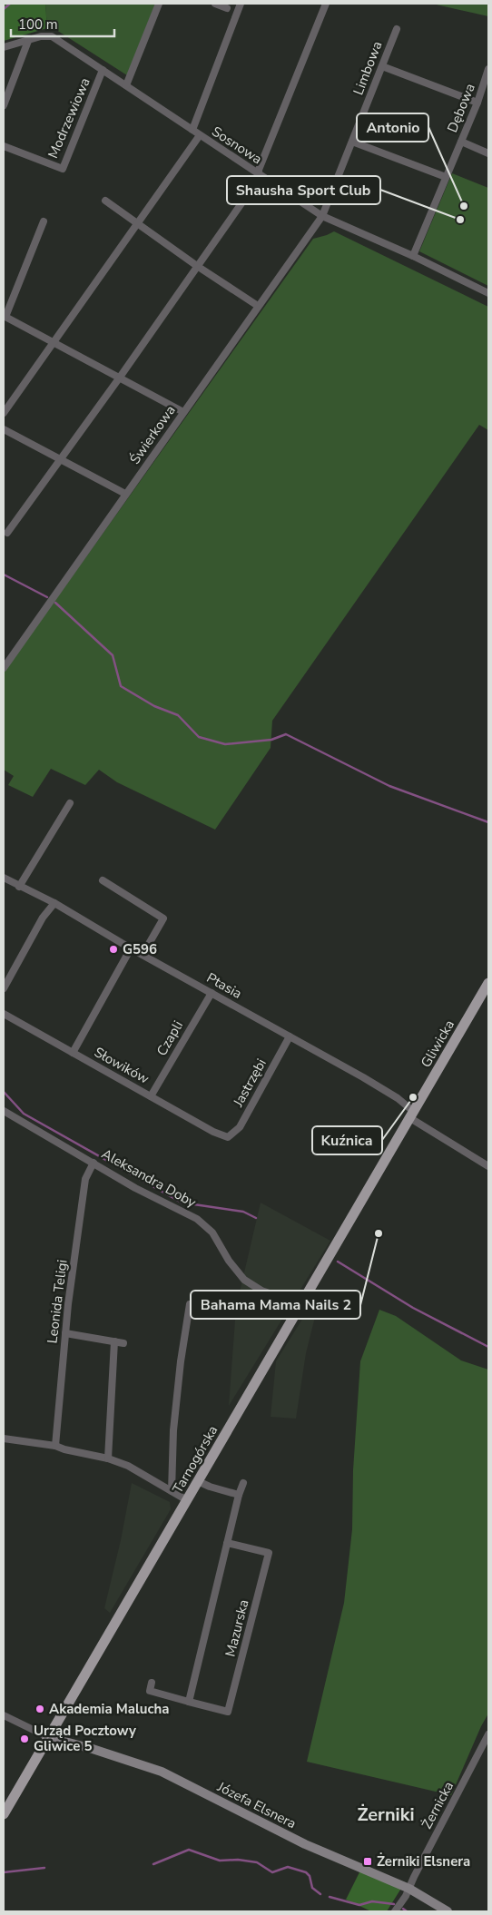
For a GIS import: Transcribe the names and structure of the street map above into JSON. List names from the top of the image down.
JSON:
{
  "streets": {
    "main road": ["Gliwicka", "Tarnogórska"],
    "street": [
      "Limbowa",
      "Dębowa",
      "Modrzewiowa",
      "Sosnowa",
      "Świerkowa",
      "Ptasia",
      "Czapli",
      "Słowików",
      "Jastrzębi",
      "Aleksandra Doby",
      "Leonida Teligi",
      "Mazurska",
      "Józefa Elsnera",
      "Żernicka"
    ]
  },
  "crossings": [
    ["Limbowa", "Sosnowa"],
    ["Limbowa", "Świerkowa"],
    ["Dębowa", "Sosnowa"],
    ["Modrzewiowa", "Sosnowa"],
    ["Sosnowa", "Świerkowa"],
    ["Ptasia", "Czapli"],
    ["Ptasia", "Gliwicka"],
    ["Ptasia", "Jastrzębi"],
    ["Ptasia", "Tarnogórska"],
    ["Czapli", "Słowików"],
    ["Gliwicka", "Tarnogórska"],
    ["Słowików", "Jastrzębi"],
    ["Aleksandra Doby", "Leonida Teligi"],
    ["Aleksandra Doby", "Tarnogórska"],
    ["Tarnogórska", "Józefa Elsnera"],
    ["Józefa Elsnera", "Żernicka"]
  ],
  "districts": ["Żerniki"],
  "places": {
    "other": [
      "Antonio",
      "Shausha Sport Club",
      "G596",
      "Kuźnica",
      "Bahama Mama Nails 2",
      "Akademia Malucha",
      "Urząd Pocztowy Gliwice 5"
    ],
    "transit": ["Żerniki Elsnera"]
  },
  "scale_bar": "100 m"
}
